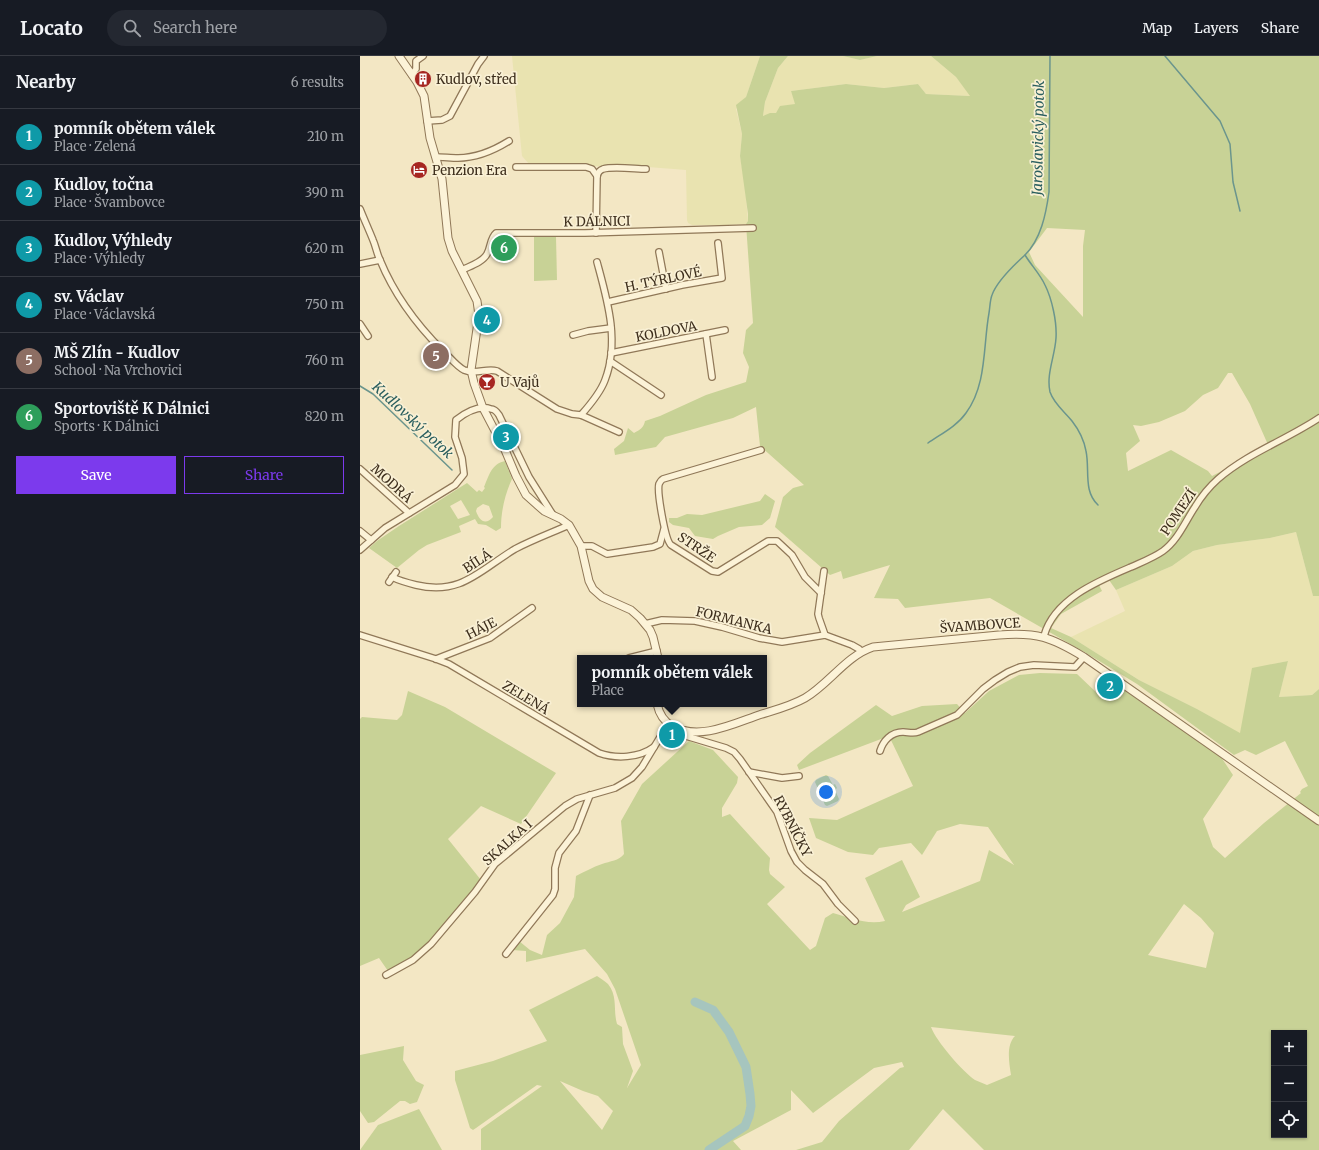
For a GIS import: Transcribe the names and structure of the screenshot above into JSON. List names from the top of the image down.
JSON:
{
  "streets": {
    "street": [
      "K DÁLNICI",
      "H. TÝRLOVÉ",
      "KOLDOVA",
      "MODRÁ",
      "POMEZÍ",
      "STRŽE",
      "BÍLÁ",
      "FORMANKA",
      "ŠVAMBOVCE",
      "HÁJE",
      "ZELENÁ",
      "RYBNÍČKY",
      "SKALKA I"
    ]
  },
  "crossings": [
    ["POMEZÍ", "ŠVAMBOVCE"],
    ["ŠVAMBOVCE", "RYBNÍČKY"],
    ["HÁJE", "ZELENÁ"],
    ["ZELENÁ", "SKALKA I"]
  ],
  "water": ["Jaroslavický potok", "Kudlovský potok"],
  "places": {
    "building": ["Kudlov, střed"],
    "hotel": ["Penzion Era"],
    "bar": ["U Vajů"]
  },
  "page": {
    "header": "Locato",
    "search": "Search here",
    "nav": ["Map", "Layers", "Share"],
    "heading": ["Nearby", "6 results"],
    "list": [
      {
        "mark": "1",
        "name": "pomník obětem válek",
        "note": "Place · Zelená",
        "value": "210 m"
      },
      {
        "mark": "2",
        "name": "Kudlov, točna",
        "note": "Place · Švambovce",
        "value": "390 m"
      },
      {
        "mark": "3",
        "name": "Kudlov, Výhledy",
        "note": "Place · Výhledy",
        "value": "620 m"
      },
      {
        "mark": "4",
        "name": "sv. Václav",
        "note": "Place · Václavská",
        "value": "750 m"
      },
      {
        "mark": "5",
        "name": "MŠ Zlín - Kudlov",
        "note": "School · Na Vrchovici",
        "value": "760 m"
      },
      {
        "mark": "6",
        "name": "Sportoviště K Dálnici",
        "note": "Sports · K Dálnici",
        "value": "820 m"
      }
    ],
    "pins": [
      "6",
      "4",
      "5",
      "3",
      "2",
      "1"
    ],
    "buttons": ["Save", "Share"],
    "popup": ["pomník obětem válek", "Place"],
    "map_buttons": ["+", "−"]
  }
}
